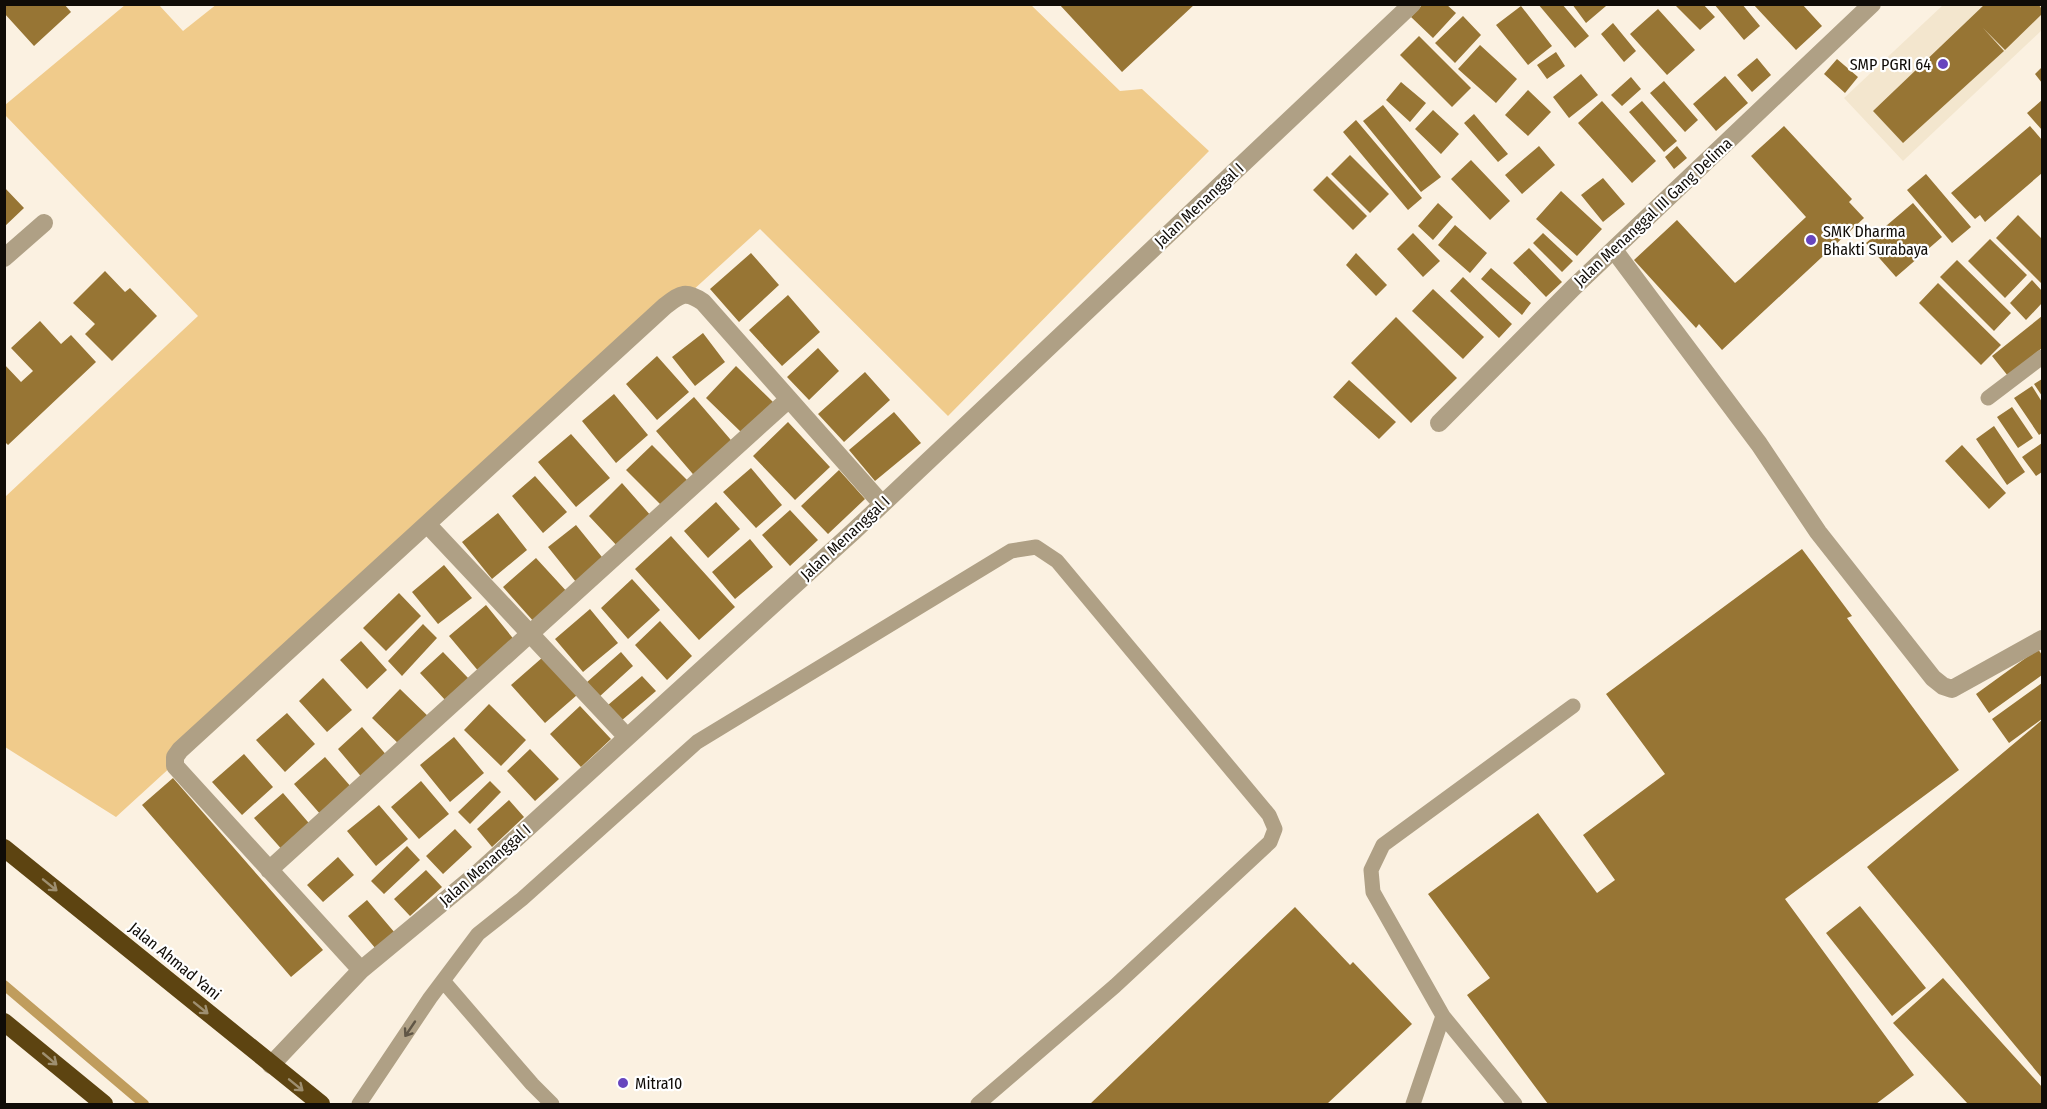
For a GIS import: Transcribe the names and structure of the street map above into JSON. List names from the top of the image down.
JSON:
{
  "streets": {
    "highway": ["Jalan Ahmad Yani"],
    "street": ["Jalan Menanggal I", "Jalan Menanggal III Gang Delima"]
  },
  "crossings": [
    ["Jalan Menanggal I", "Jalan Ahmad Yani"]
  ],
  "places": ["SMP PGRI 64", "SMK Dharma Bhakti Surabaya", "Mitra10"]
}
